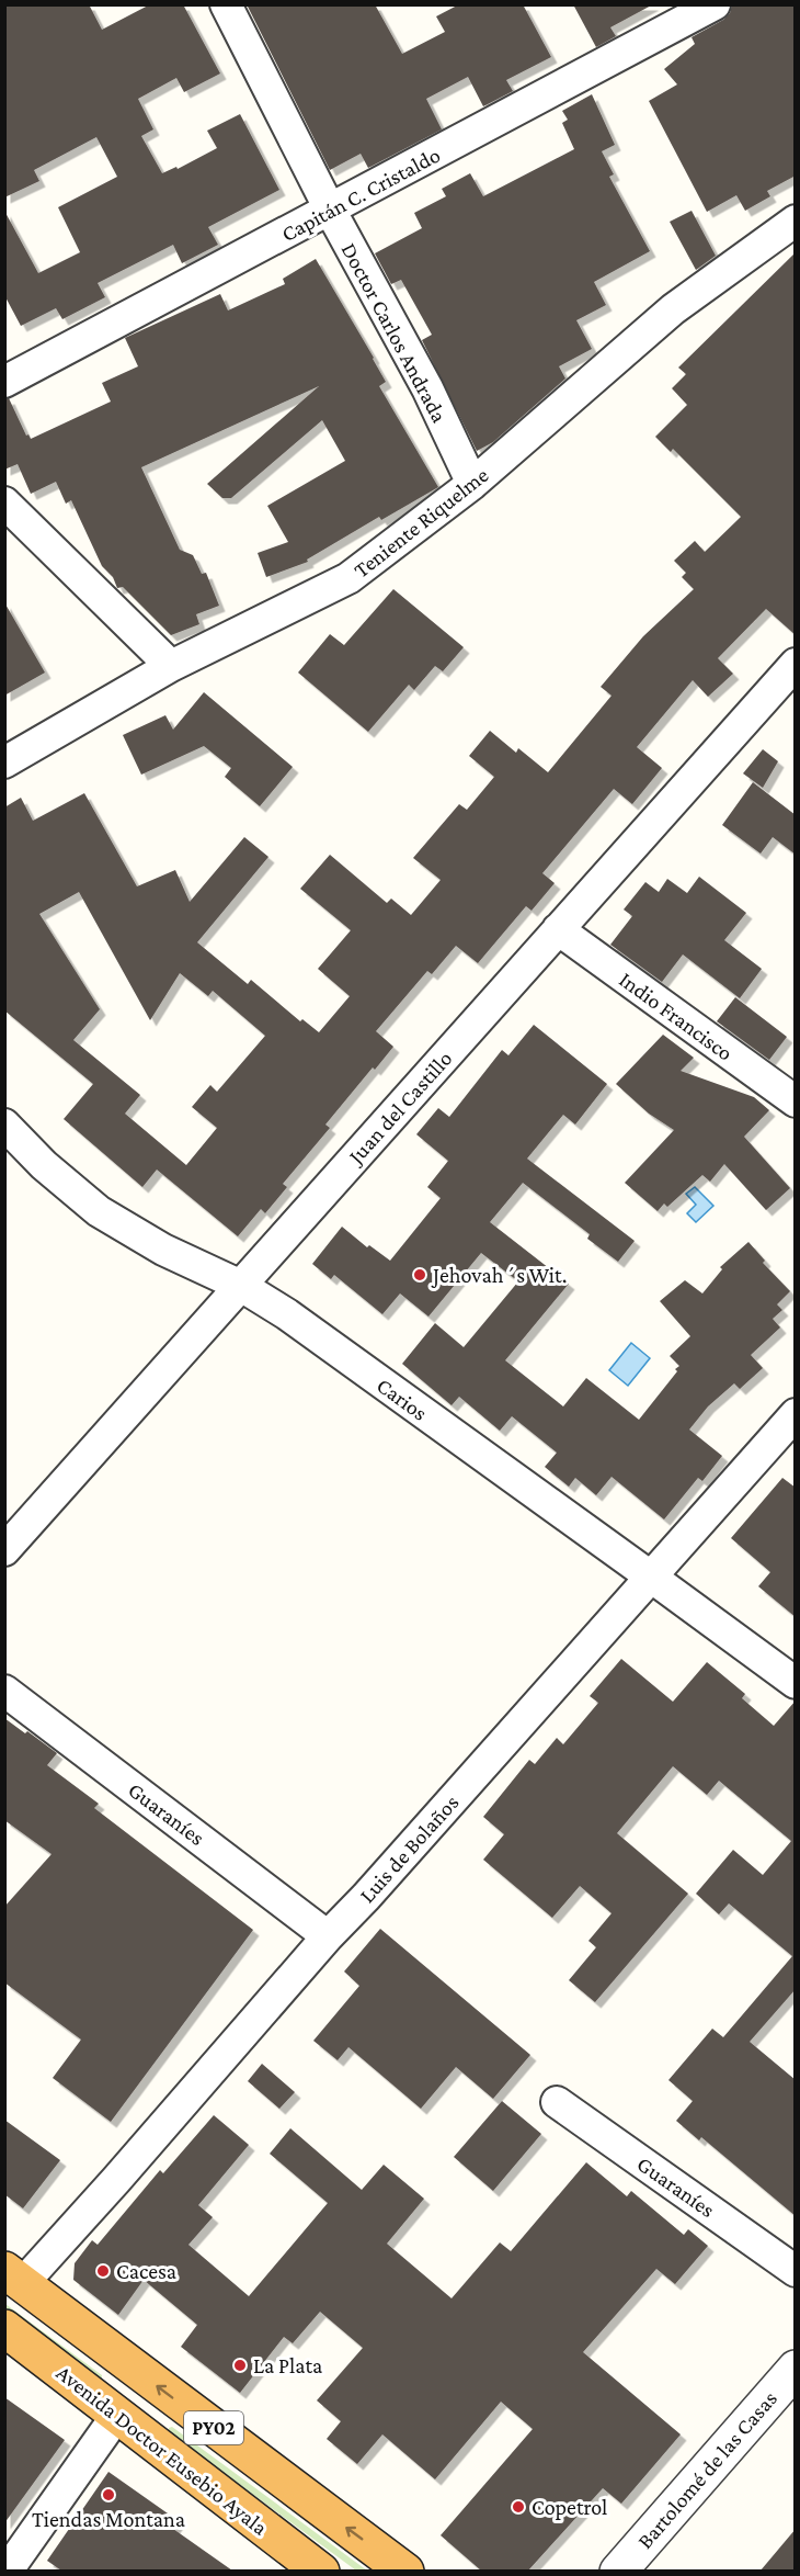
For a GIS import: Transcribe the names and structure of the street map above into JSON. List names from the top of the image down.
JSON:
{
  "streets": {
    "highway": ["PY02", "Avenida Doctor Eusebio Ayala"],
    "street": [
      "Capitán C. Cristaldo",
      "Doctor Carlos Andrada",
      "Teniente Riquelme",
      "Indio Francisco",
      "Juan del Castillo",
      "Carios",
      "Guaraníes",
      "Luis de Bolaños",
      "Bartolomé de las Casas"
    ]
  },
  "crossings": [
    ["Capitán C. Cristaldo", "Doctor Carlos Andrada"],
    ["Doctor Carlos Andrada", "Teniente Riquelme"],
    ["Indio Francisco", "Juan del Castillo"],
    ["Juan del Castillo", "Carios"],
    ["Carios", "Luis de Bolaños"],
    ["Guaraníes", "Luis de Bolaños"],
    ["Luis de Bolaños", "PY02"]
  ],
  "places": [
    "Jehovah´s Wit.",
    "Cacesa",
    "La Plata",
    "Tiendas Montana",
    "Copetrol"
  ]
}
